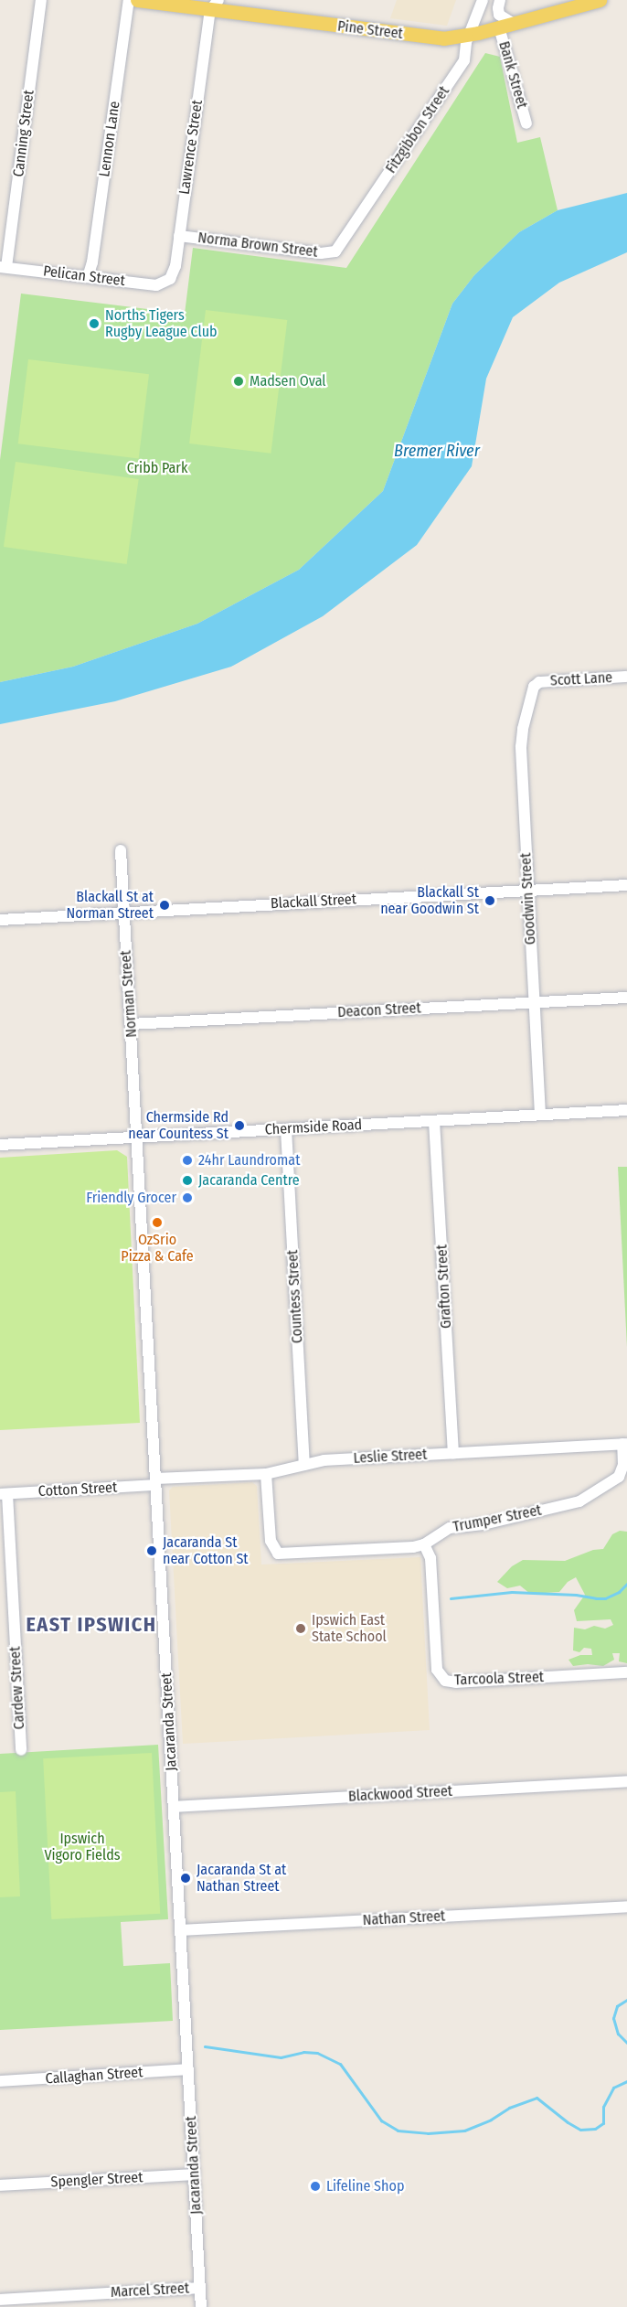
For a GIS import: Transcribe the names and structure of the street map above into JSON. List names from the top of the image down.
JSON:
{
  "streets": {
    "main road": ["Pine Street"],
    "street": [
      "Bank Street",
      "Fitzgibbon Street",
      "Canning Street",
      "Lennon Lane",
      "Lawrence Street",
      "Norma Brown Street",
      "Pelican Street",
      "Scott Lane",
      "Goodwin Street",
      "Blackall Street",
      "Norman Street",
      "Deacon Street",
      "Chermside Road",
      "Grafton Street",
      "Countess Street",
      "Leslie Street",
      "Cotton Street",
      "Trumper Street",
      "Tarcoola Street",
      "Cardew Street",
      "Jacaranda Street",
      "Blackwood Street",
      "Nathan Street",
      "Callaghan Street",
      "Spengler Street",
      "Marcel Street"
    ]
  },
  "crossings": [
    ["Pine Street", "Bank Street"],
    ["Pine Street", "Fitzgibbon Street"],
    ["Pine Street", "Lawrence Street"],
    ["Fitzgibbon Street", "Norma Brown Street"],
    ["Canning Street", "Pelican Street"],
    ["Lennon Lane", "Pelican Street"],
    ["Lawrence Street", "Norma Brown Street"],
    ["Lawrence Street", "Pelican Street"],
    ["Scott Lane", "Goodwin Street"],
    ["Goodwin Street", "Blackall Street"],
    ["Goodwin Street", "Deacon Street"],
    ["Goodwin Street", "Chermside Road"],
    ["Blackall Street", "Norman Street"],
    ["Norman Street", "Deacon Street"],
    ["Norman Street", "Chermside Road"],
    ["Norman Street", "Jacaranda Street"],
    ["Chermside Road", "Grafton Street"],
    ["Chermside Road", "Countess Street"],
    ["Chermside Road", "Jacaranda Street"],
    ["Grafton Street", "Leslie Street"],
    ["Countess Street", "Leslie Street"],
    ["Leslie Street", "Cotton Street"],
    ["Leslie Street", "Trumper Street"],
    ["Leslie Street", "Jacaranda Street"],
    ["Cotton Street", "Cardew Street"],
    ["Cotton Street", "Jacaranda Street"],
    ["Trumper Street", "Tarcoola Street"],
    ["Jacaranda Street", "Blackwood Street"],
    ["Jacaranda Street", "Nathan Street"],
    ["Jacaranda Street", "Callaghan Street"],
    ["Jacaranda Street", "Spengler Street"],
    ["Jacaranda Street", "Marcel Street"]
  ],
  "districts": ["EAST IPSWICH"],
  "water": ["Bremer River"],
  "parks": ["Cribb Park", "Ipswich Vigoro Fields"],
  "places": [
    "Norths Tigers Rugby League Club",
    "Madsen Oval",
    "Blackall St near Goodwin St",
    "Blackall St at Norman Street",
    "Chermside Rd near Countess St",
    "24hr Laundromat",
    "Jacaranda Centre",
    "Friendly Grocer",
    "OzSrio Pizza & Cafe",
    "Jacaranda St near Cotton St",
    "Ipswich East State School",
    "Jacaranda St at Nathan Street",
    "Lifeline Shop"
  ]
}
